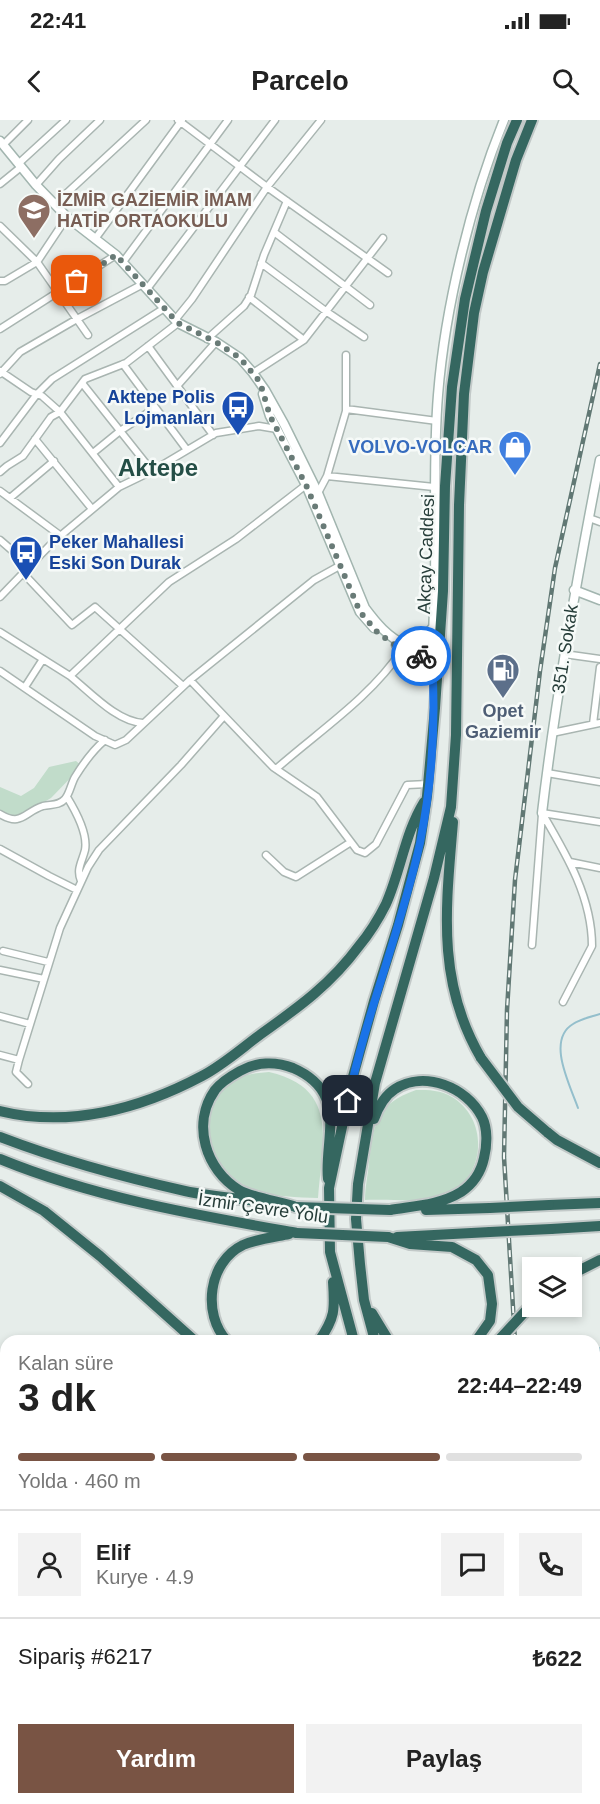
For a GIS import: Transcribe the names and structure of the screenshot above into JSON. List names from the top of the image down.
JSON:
{
  "streets": {
    "highway": ["Akçay Caddesi", "İzmir Çevre Yolu"],
    "main road": ["351. Sokak"]
  },
  "districts": ["Aktepe"],
  "places": {
    "school or university": ["İZMİR GAZİEMİR İMAM HATİP ORTAOKULU"],
    "bus stop": ["Aktepe Polis Lojmanları", "Peker Mahallesi Eski Son Durak"],
    "shop": ["VOLVO-VOLCAR"],
    "fuel station": ["Opet Gaziemir"]
  },
  "page": {
    "status": "22:41",
    "header": "Parcelo",
    "heading": ["3 dk", "Kalan süre", "22:44–22:49"],
    "panel": [
      "Elif",
      "Kurye · 4.9",
      "Sipariş #6217",
      "₺622"
    ],
    "bar": "Yolda · 460 m",
    "buttons": ["Yardım", "Paylaş"]
  }
}
